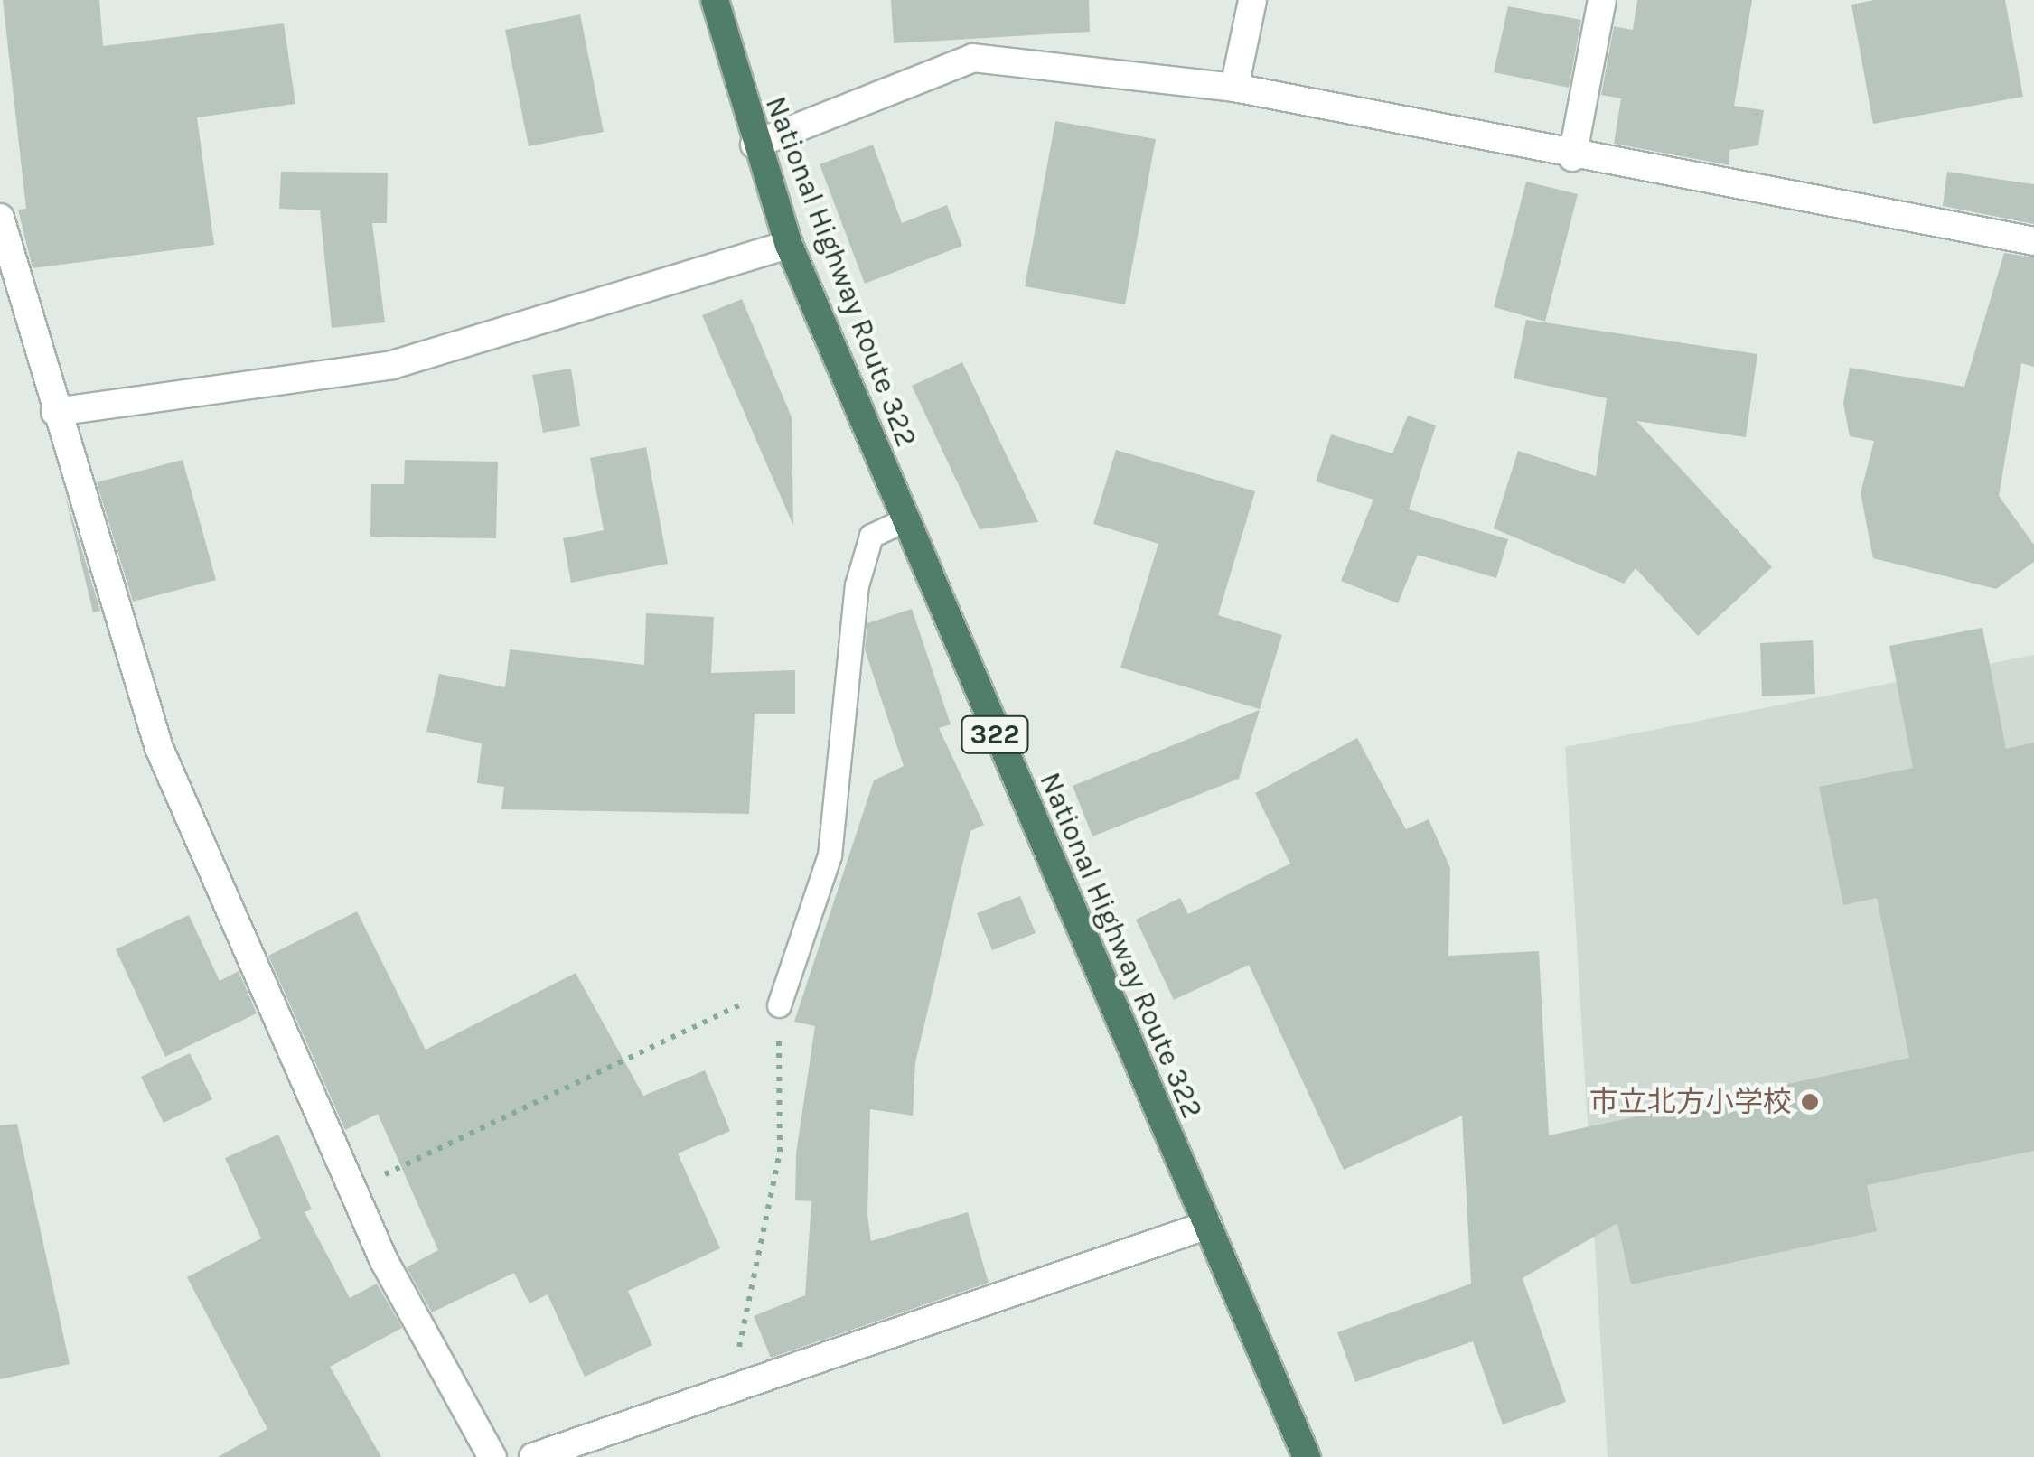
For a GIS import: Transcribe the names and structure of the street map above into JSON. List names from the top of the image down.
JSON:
{
  "streets": {
    "highway": ["National Highway Route 322", "322"]
  },
  "places": ["市立北方小学校"]
}
